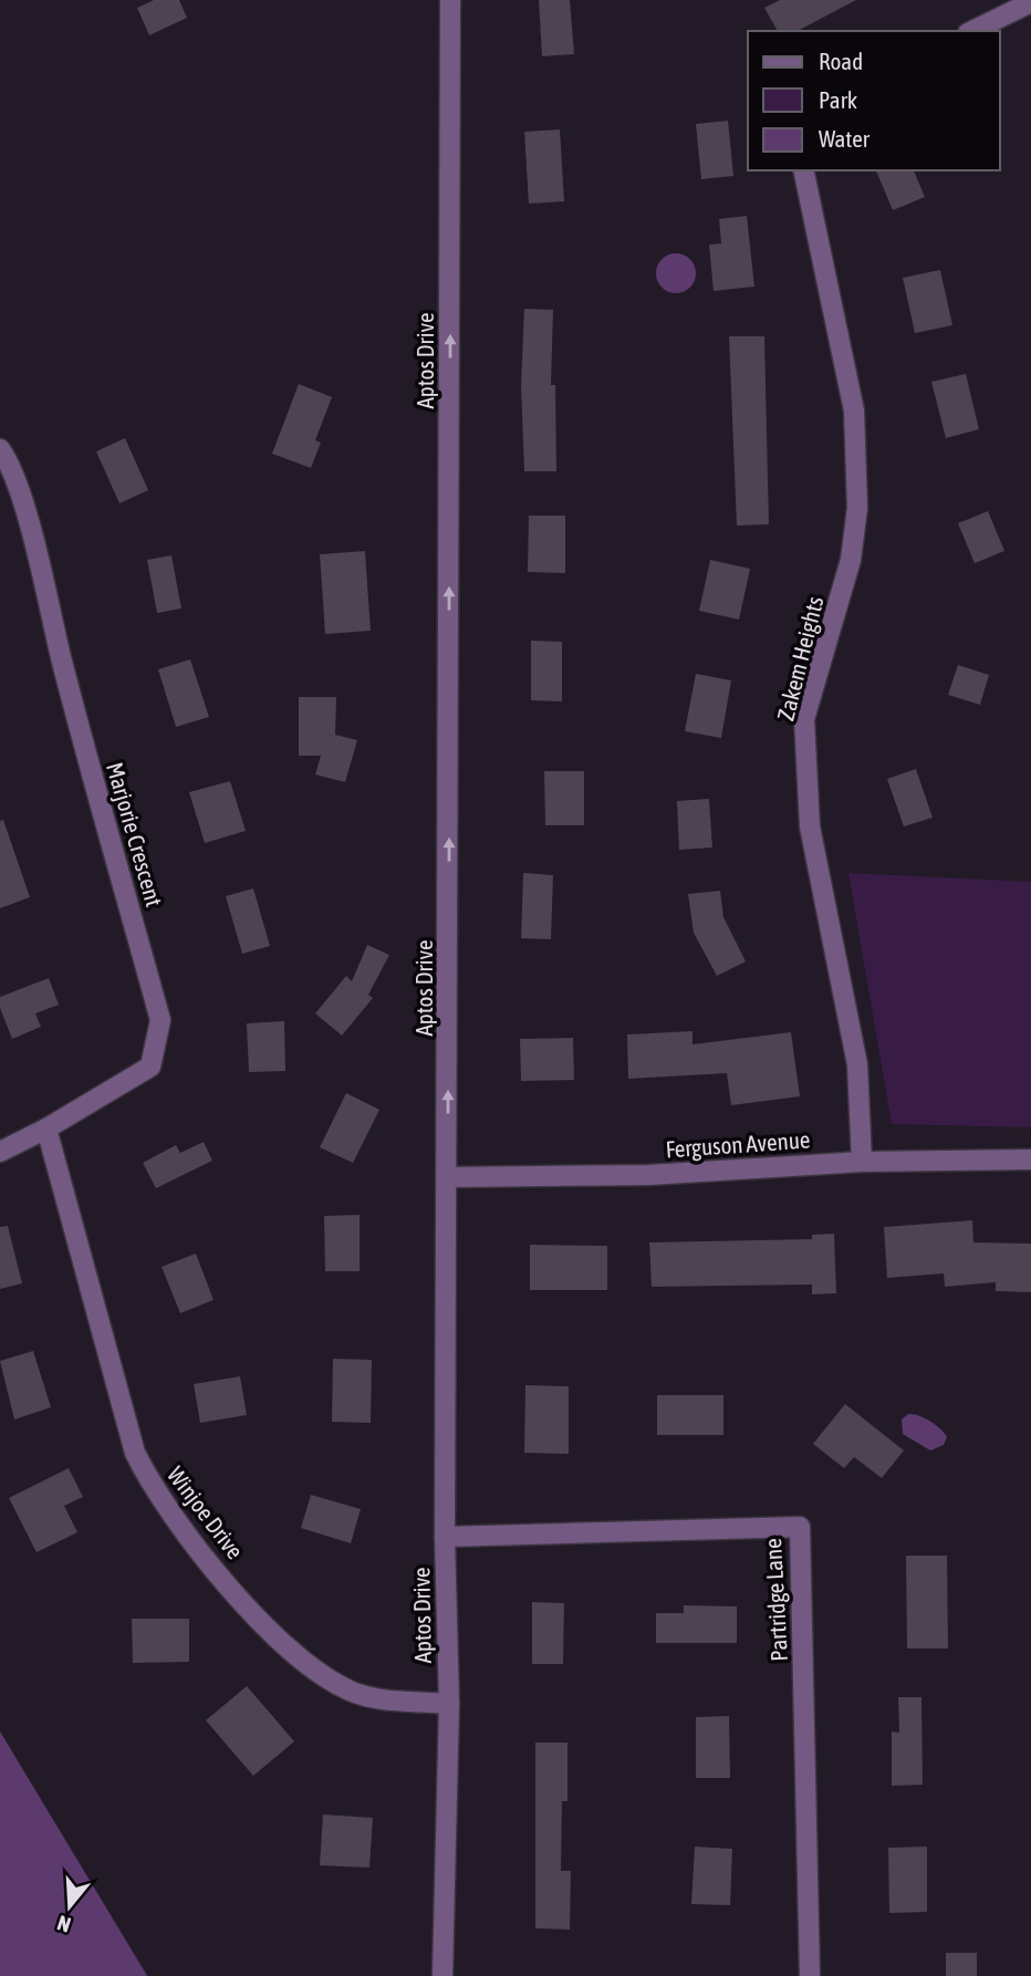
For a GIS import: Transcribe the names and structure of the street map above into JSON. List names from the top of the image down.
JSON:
{
  "streets": {
    "street": [
      "Aptos Drive",
      "Zakem Heights",
      "Marjorie Crescent",
      "Ferguson Avenue",
      "Winjoe Drive",
      "Partridge Lane"
    ]
  },
  "crossings": [
    ["Aptos Drive", "Ferguson Avenue"],
    ["Aptos Drive", "Winjoe Drive"],
    ["Aptos Drive", "Partridge Lane"],
    ["Zakem Heights", "Ferguson Avenue"],
    ["Marjorie Crescent", "Winjoe Drive"]
  ],
  "one_way": ["Aptos Drive"],
  "legend": ["Road", "Park", "Water"],
  "north": "bottom"
}
